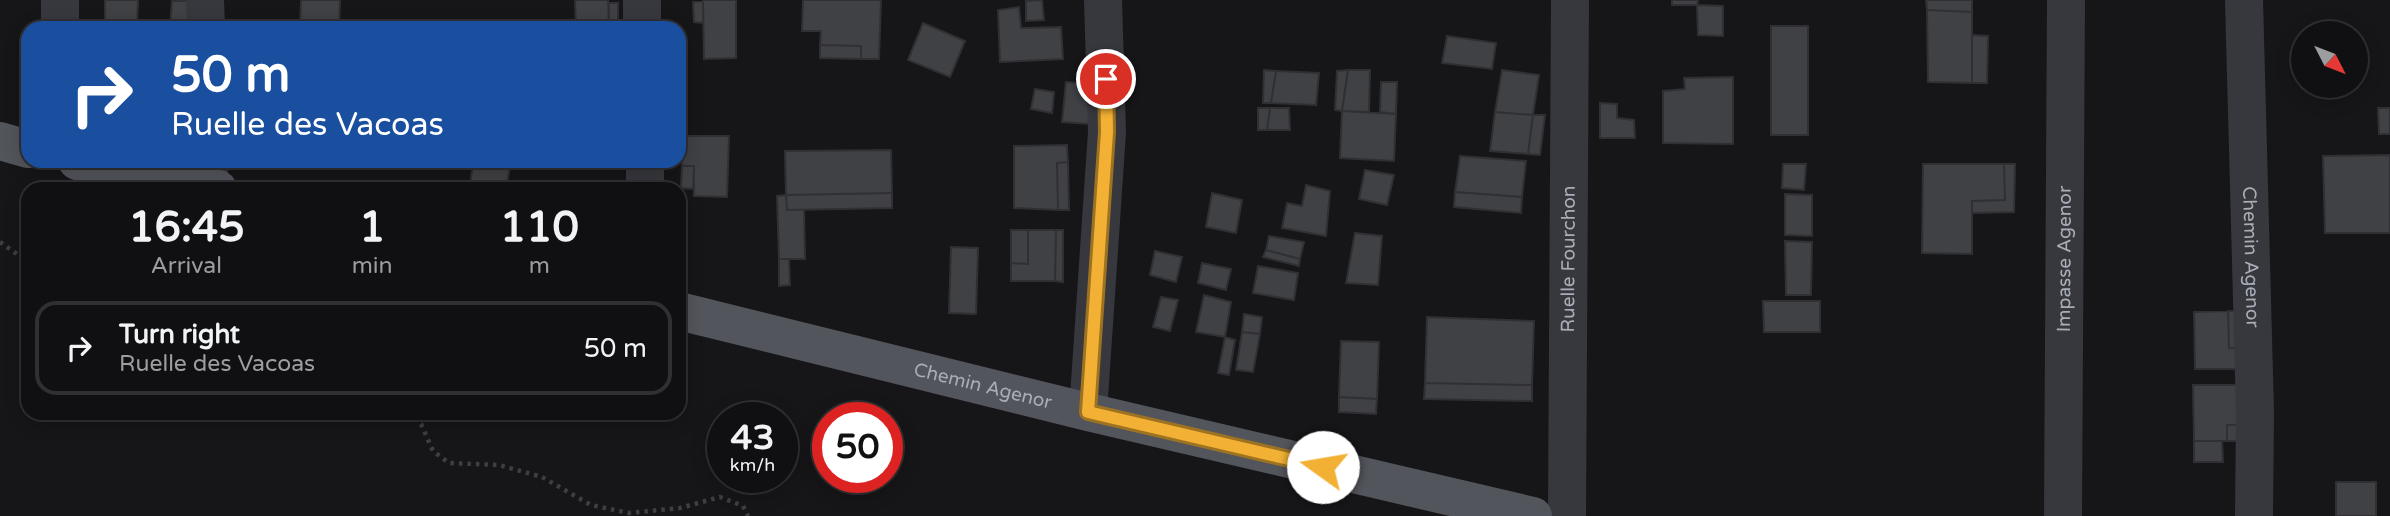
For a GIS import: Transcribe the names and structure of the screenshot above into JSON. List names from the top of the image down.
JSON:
{
  "streets": {
    "main road": ["Chemin Agenor"],
    "street": ["Ruelle Fourchon", "Impasse Agenor"]
  },
  "north": "bottom right",
  "page": {
    "turn": ["50 m", "Ruelle des Vacoas"],
    "eta": [
      "16:45",
      "Arrival",
      "1",
      "min",
      "110",
      "m"
    ],
    "list": [
      {
        "name": "Turn right",
        "note": "Ruelle des Vacoas",
        "value": "50 m"
      }
    ],
    "speed": "43 km/h",
    "limit": "50"
  }
}
